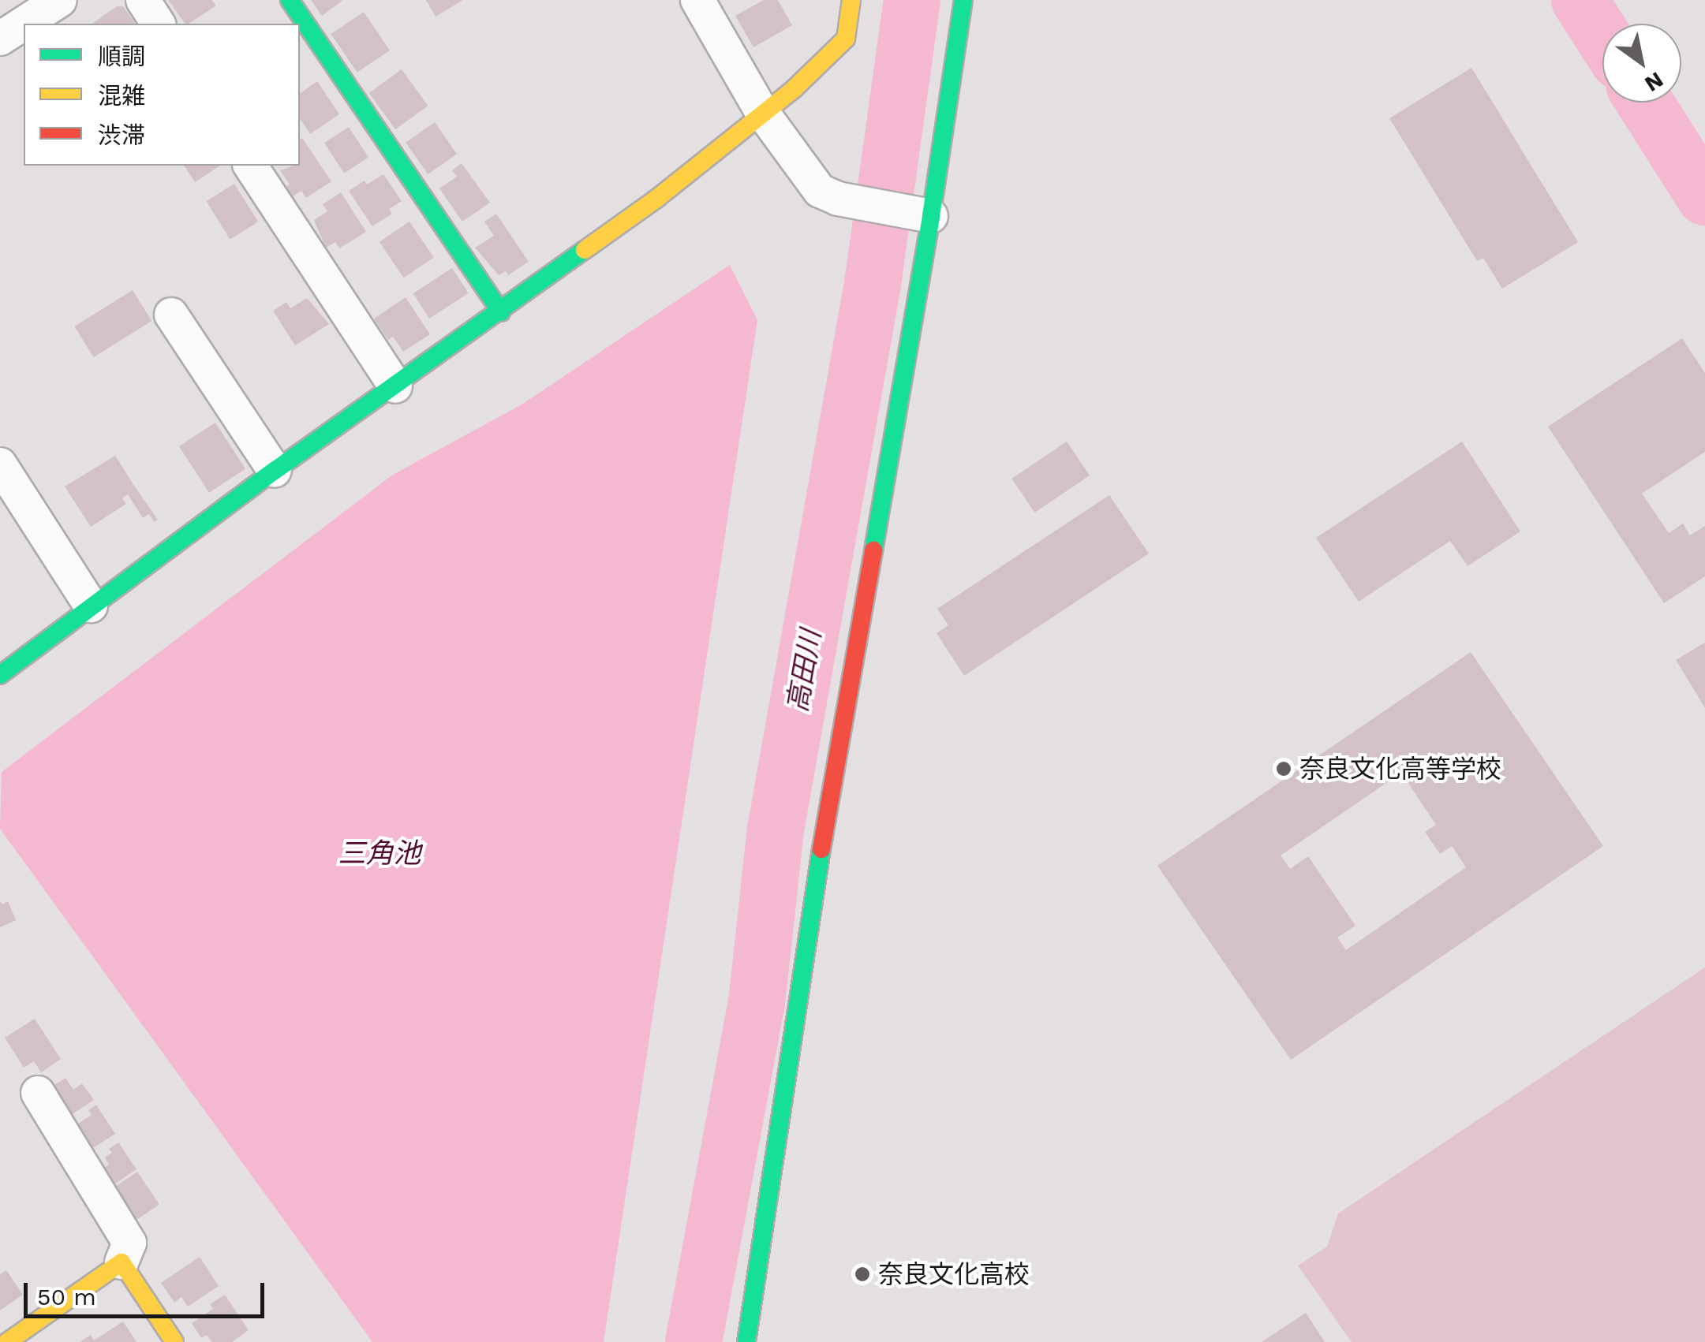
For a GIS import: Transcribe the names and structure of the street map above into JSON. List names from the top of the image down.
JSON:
{
  "water": ["高田川", "三角池"],
  "places": ["奈良文化高等学校", "奈良文化高校"],
  "legend": ["順調", "混雑", "渋滞"],
  "scale_bar": "50 m",
  "north": "bottom right"
}
